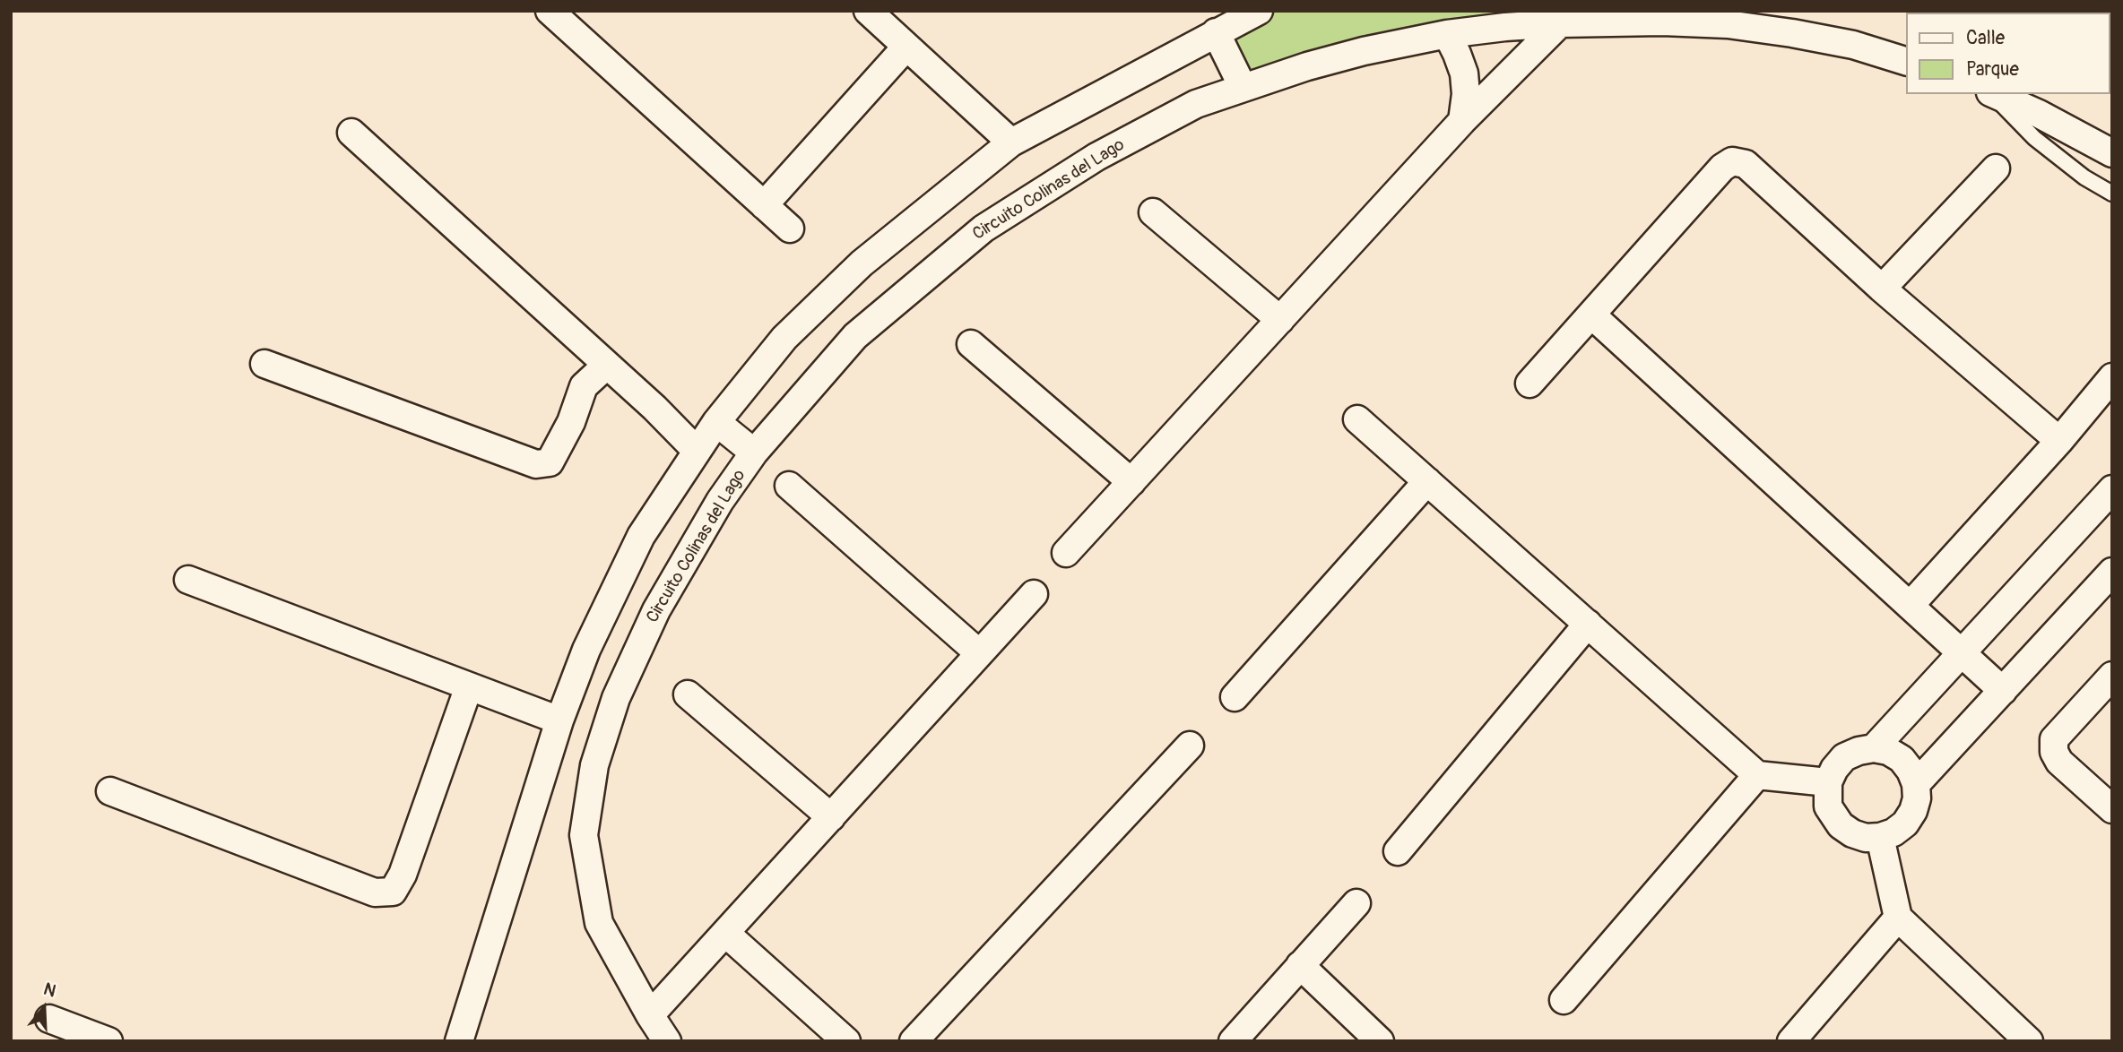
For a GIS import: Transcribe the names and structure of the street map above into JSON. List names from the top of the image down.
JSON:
{
  "streets": {
    "street": ["Circuito Colinas del Lago"]
  },
  "legend": ["Calle", "Parque"],
  "north": "top"
}
